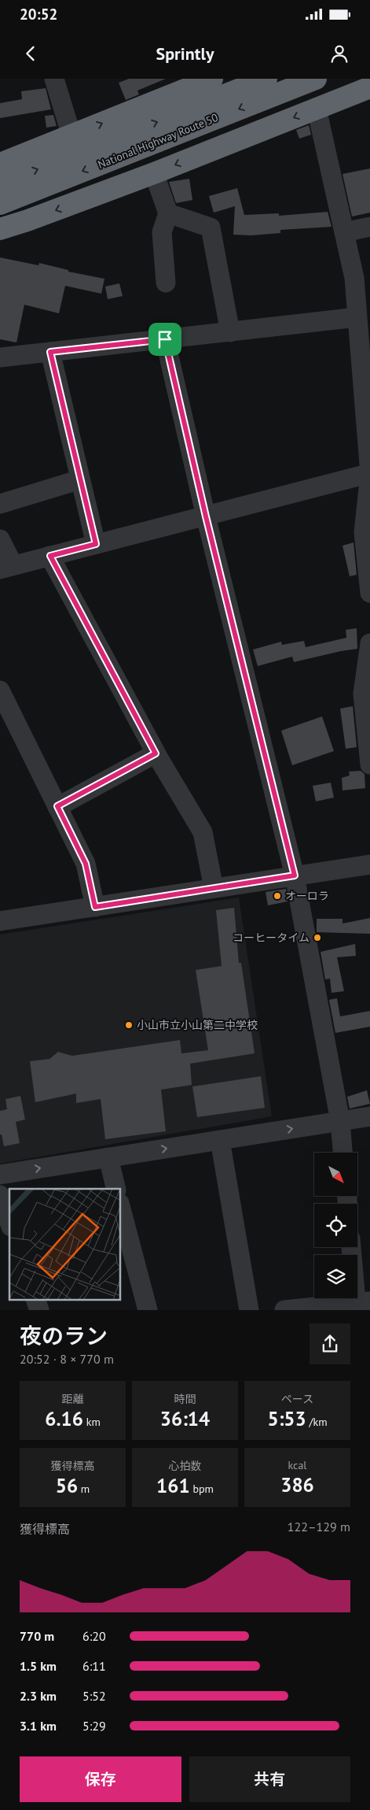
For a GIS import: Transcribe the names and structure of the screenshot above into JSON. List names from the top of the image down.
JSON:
{
  "streets": {
    "highway": ["National Highway Route 50"]
  },
  "places": ["オーロラ", "コーヒータイム", "小山市立小山第二中学校"],
  "north": "bottom right",
  "page": {
    "status": "20:52",
    "header": "Sprintly",
    "heading": ["夜のラン", "20:52 · 8 × 770 m"],
    "stats": [
      ["距離", "6.16 km"],
      ["時間", "36:14"],
      ["ペース", "5:53 /km"],
      ["獲得標高", "56 m"],
      ["心拍数", "161 bpm"],
      ["kcal", "386"]
    ],
    "chart": ["獲得標高", "122–129 m"],
    "list": [
      {
        "name": "770 m",
        "note": "6:20"
      },
      {
        "name": "1.5 km",
        "note": "6:11"
      },
      {
        "name": "2.3 km",
        "note": "5:52"
      },
      {
        "name": "3.1 km",
        "note": "5:29"
      }
    ],
    "buttons": ["保存", "共有"]
  }
}
